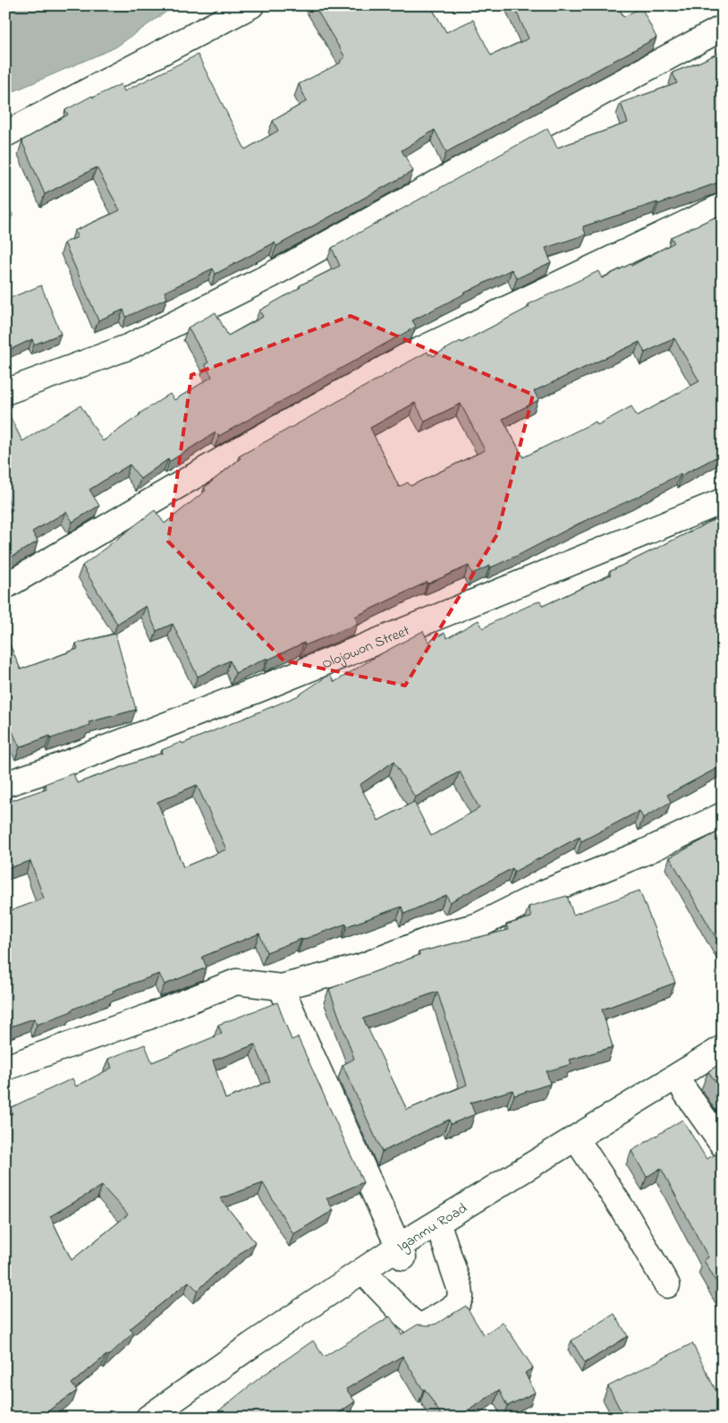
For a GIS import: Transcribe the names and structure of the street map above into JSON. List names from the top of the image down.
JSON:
{
  "streets": {
    "street": ["Olojowon Street", "Iganmu Road"]
  }
}
